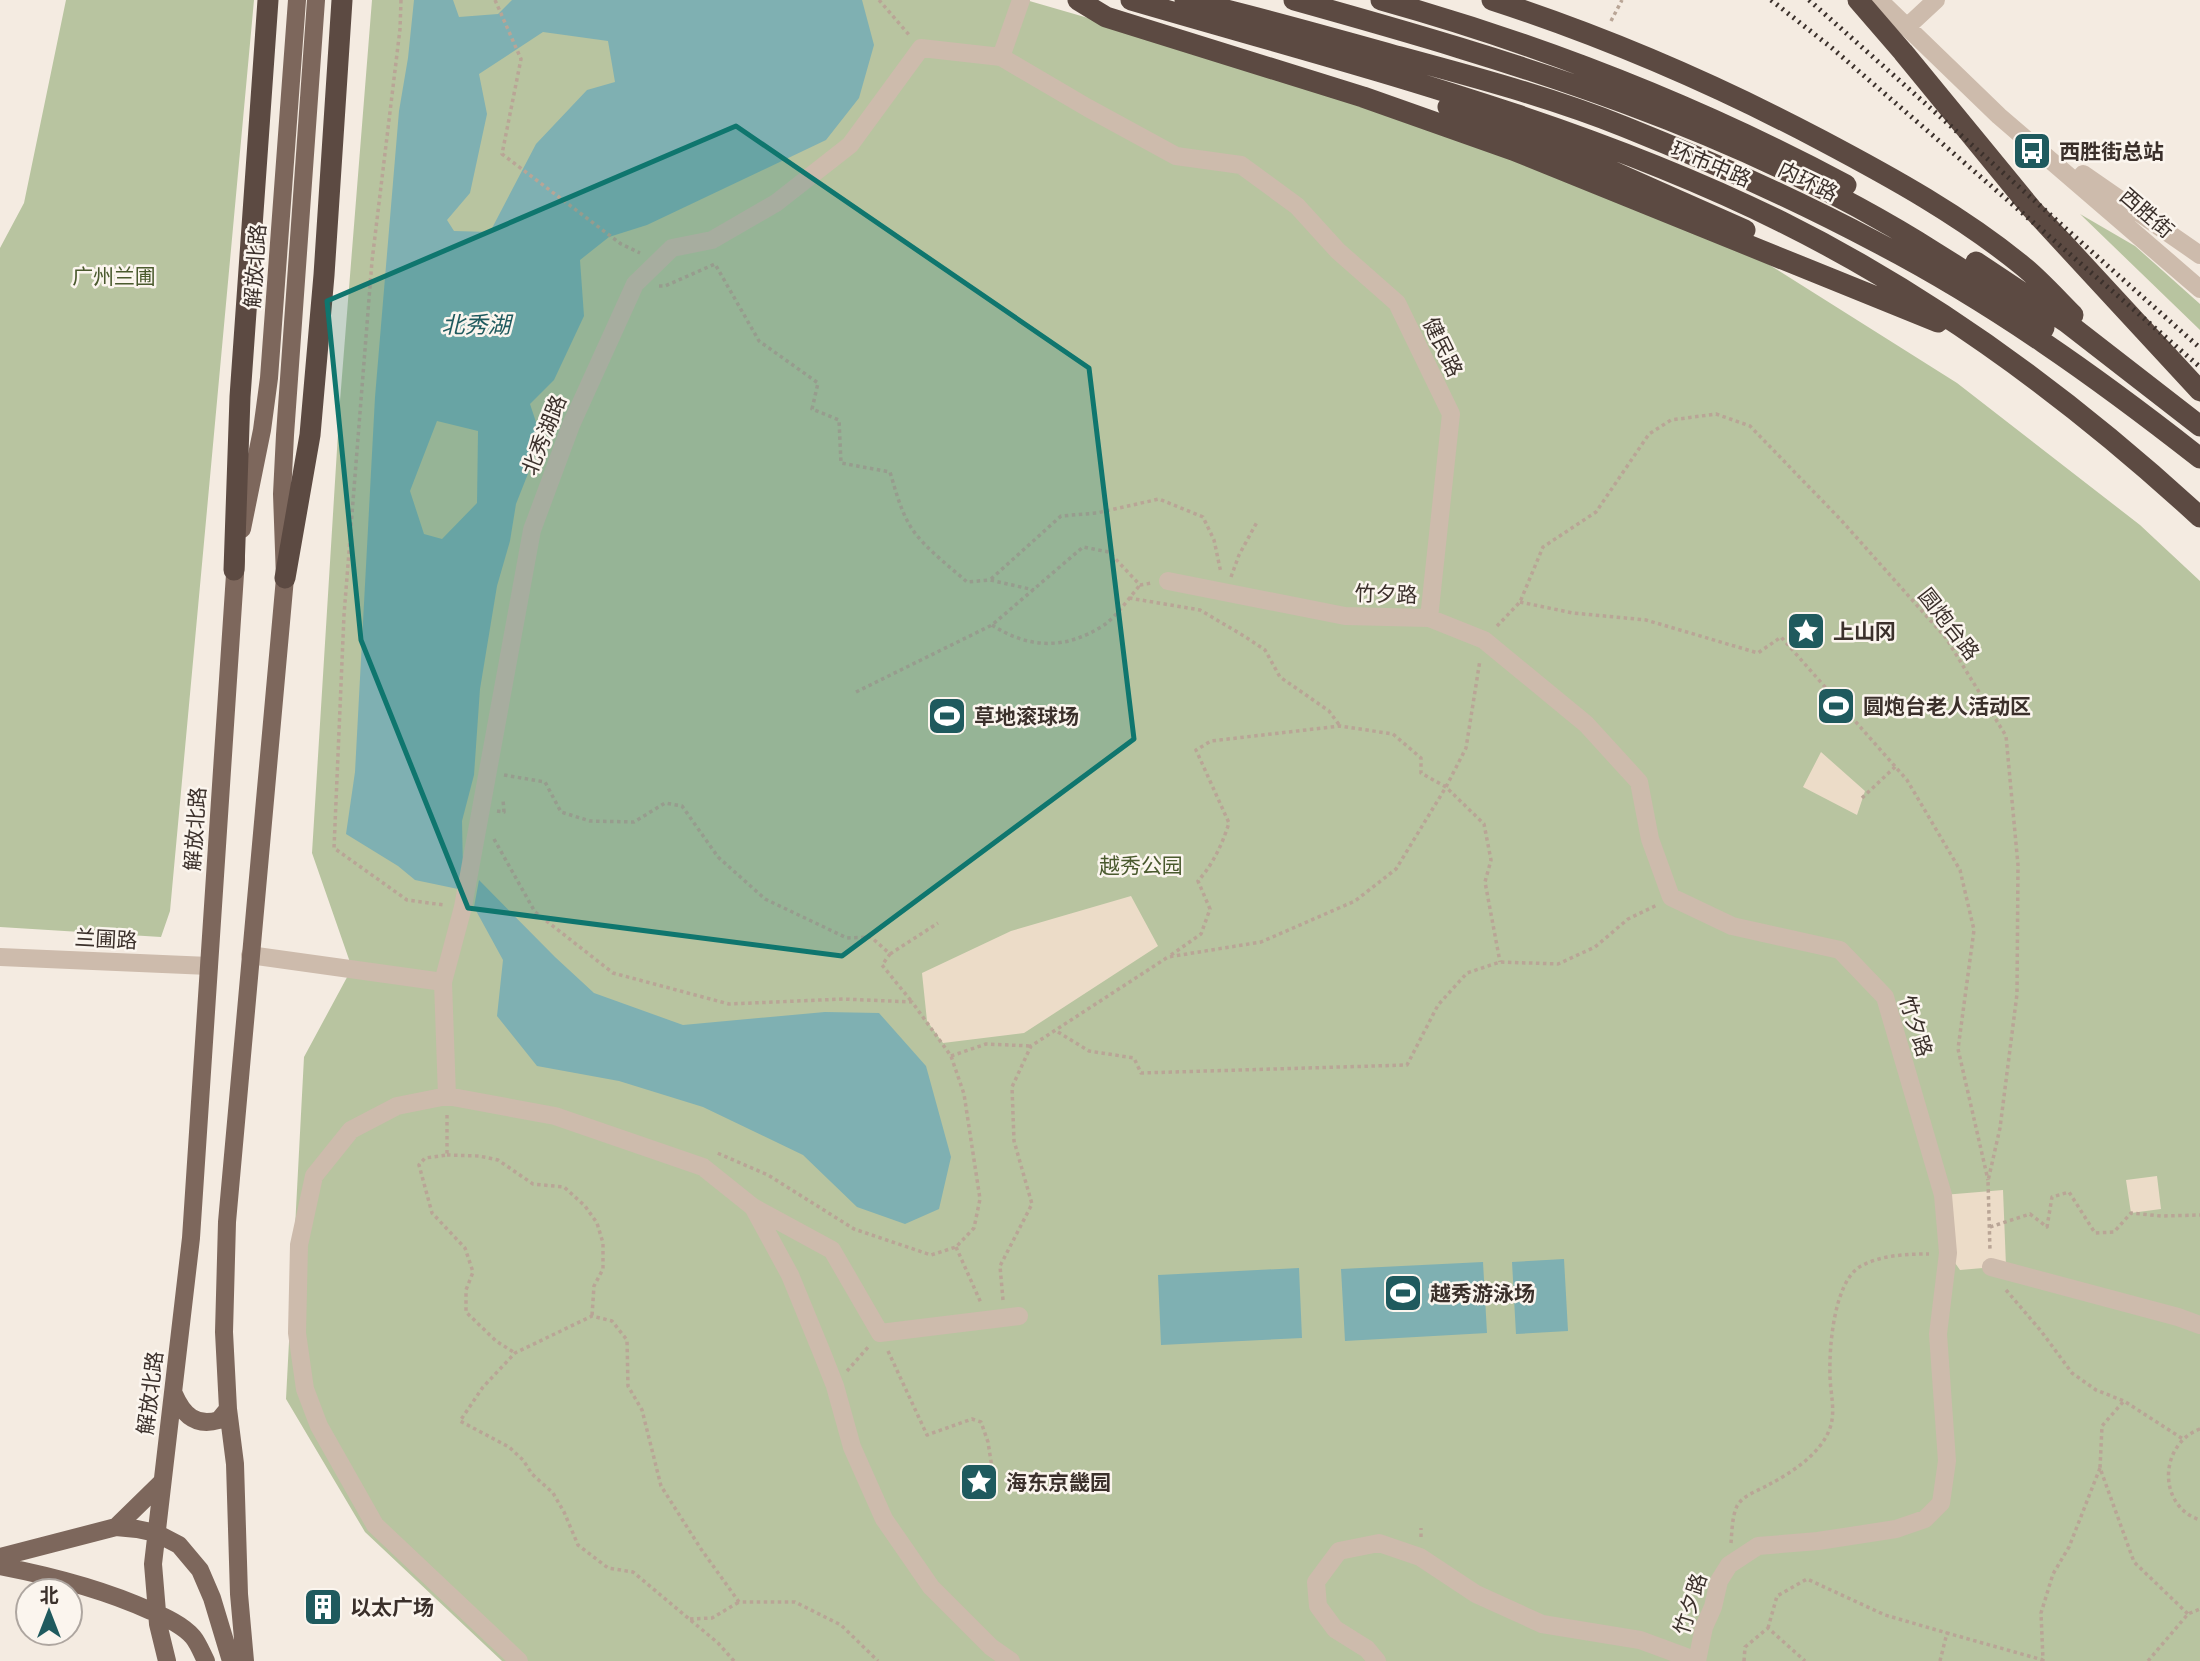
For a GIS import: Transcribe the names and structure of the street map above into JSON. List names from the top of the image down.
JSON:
{
  "streets": {
    "highway": ["环市中路", "内环路"],
    "main road": ["解放北路"],
    "street": [
      "西胜街",
      "健民路",
      "北秀湖路",
      "竹夕路",
      "兰圃路"
    ],
    "path": ["圆炮台路"]
  },
  "crossings": [
    ["解放北路", "兰圃路"],
    ["健民路", "竹夕路"],
    ["竹夕路", "圆炮台路"]
  ],
  "water": ["北秀湖"],
  "parks": ["广州兰圃", "越秀公园"],
  "places": {
    "bus stop": ["西胜街总站"],
    "place": ["上山冈", "海东京畿园"],
    "sports": ["圆炮台老人活动区", "草地滚球场", "越秀游泳场"],
    "building": ["以太广场"]
  },
  "north": "top"
}
